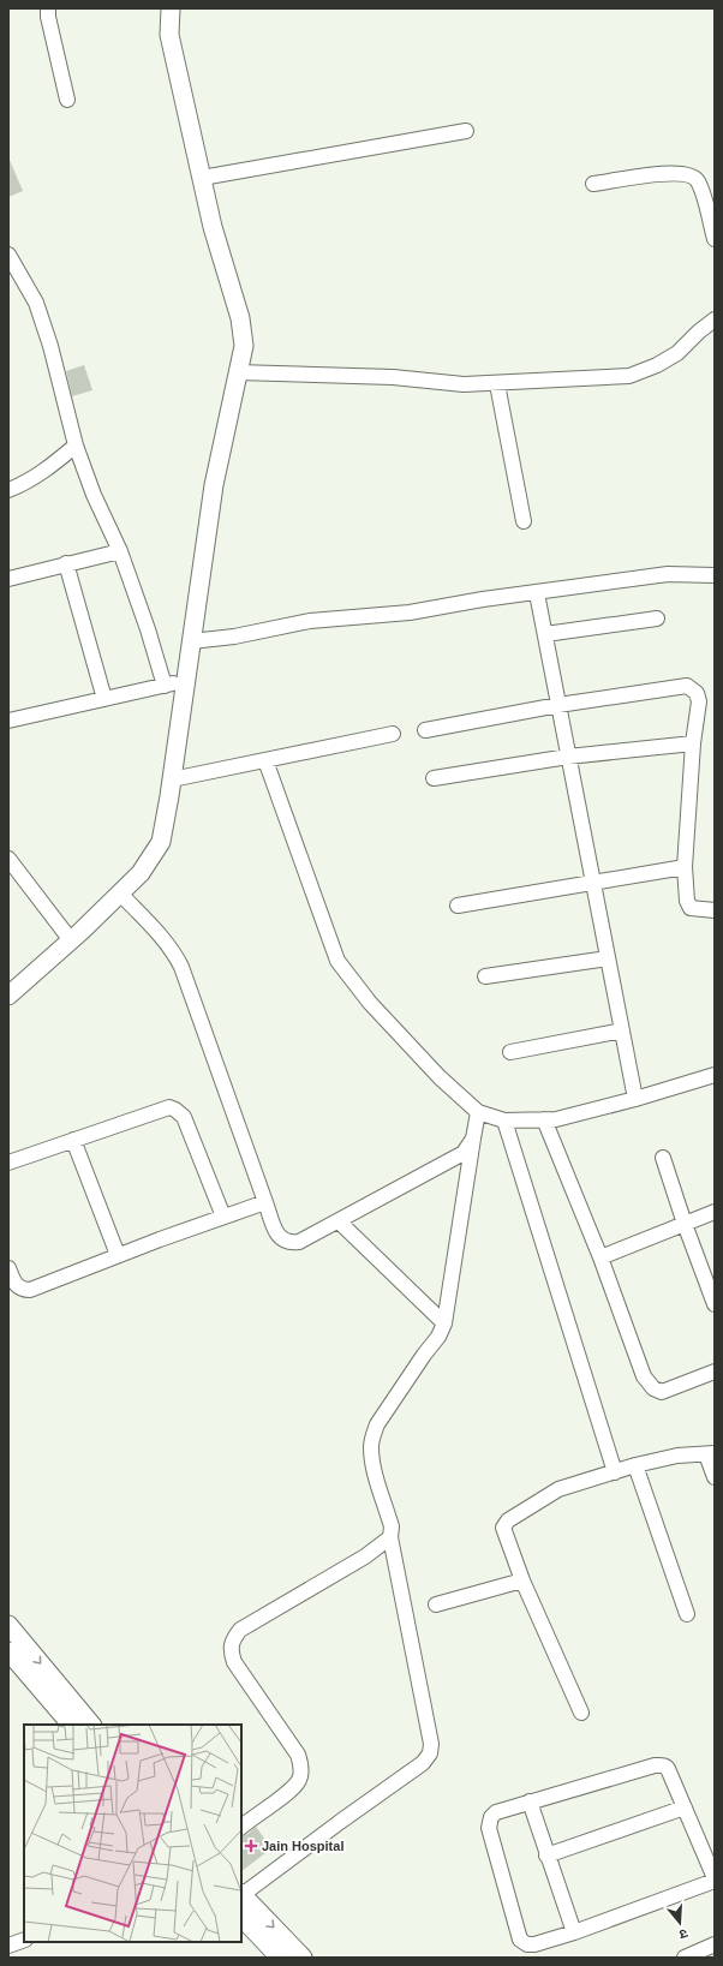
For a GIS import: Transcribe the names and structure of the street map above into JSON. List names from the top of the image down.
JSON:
{
  "places": {
    "health": ["Jain Hospital"]
  },
  "north": "bottom"
}
